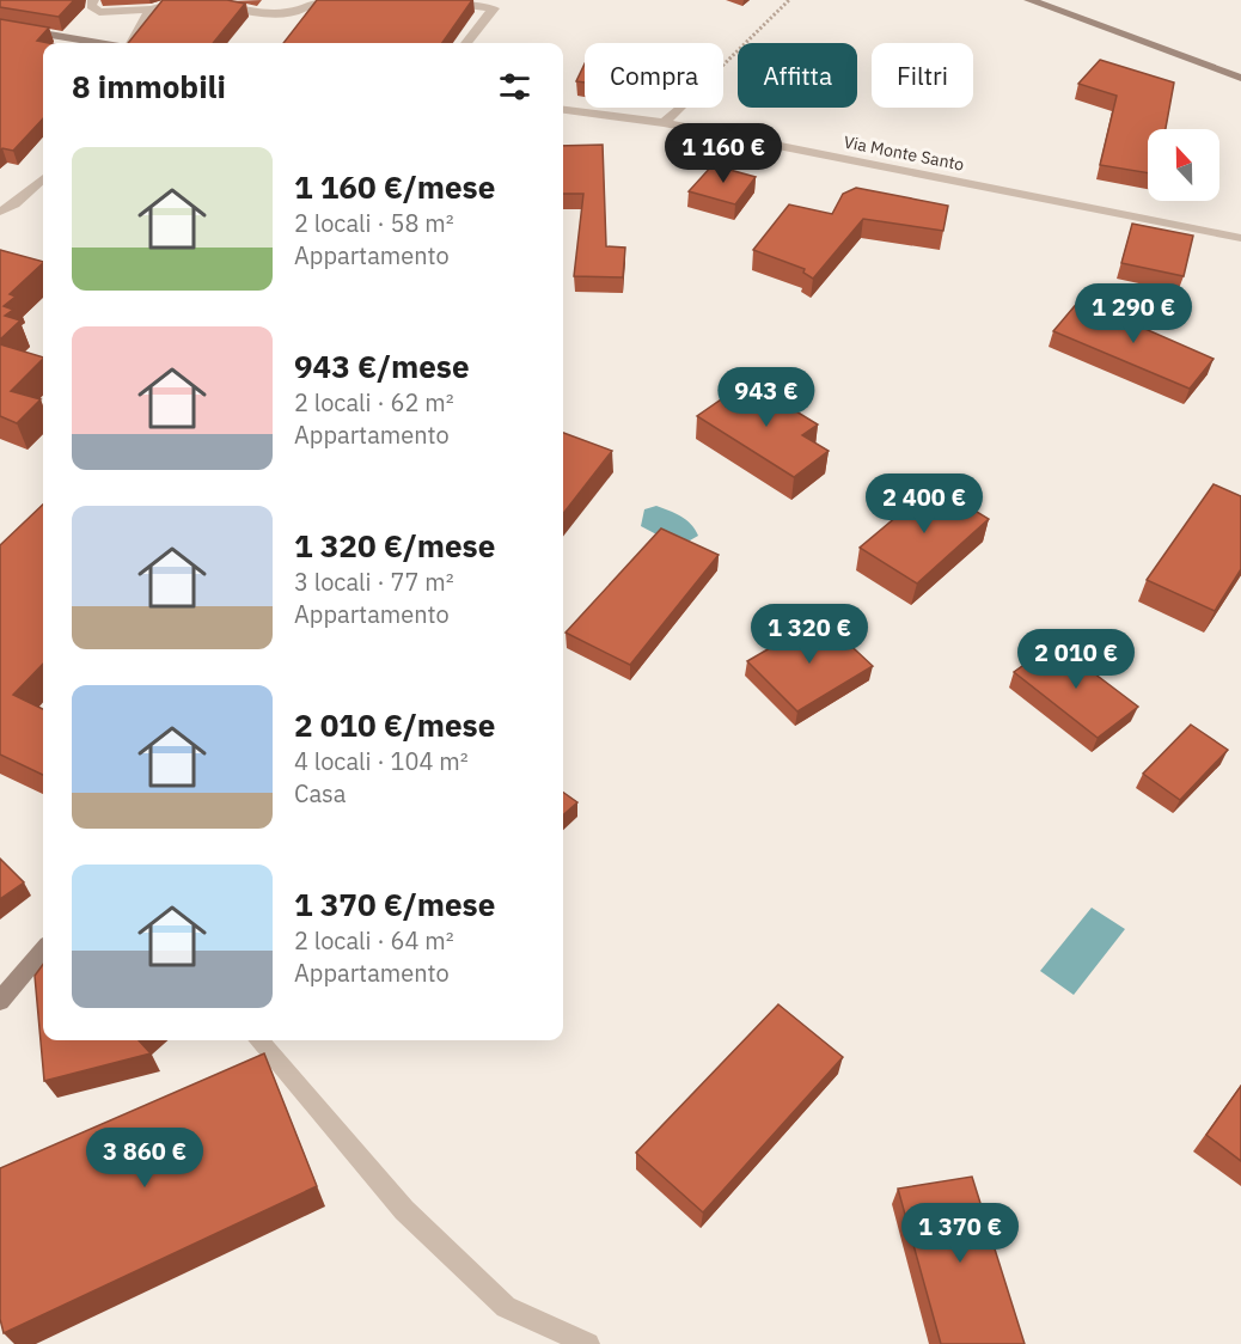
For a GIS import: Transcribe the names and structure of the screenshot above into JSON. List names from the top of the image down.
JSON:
{
  "streets": {
    "street": ["Via Monte Santo"]
  },
  "north": "top",
  "page": {
    "chip": ["Compra", "Affitta", "Filtri"],
    "heading": "8 immobili",
    "price": [
      "1 160 €",
      "1 290 €",
      "943 €",
      "2 400 €",
      "1 320 €",
      "2 010 €",
      "3 860 €",
      "1 370 €"
    ],
    "list": [
      {
        "name": "1 160 €/mese",
        "note": "2 locali · 58 m² · Appartamento"
      },
      {
        "name": "943 €/mese",
        "note": "2 locali · 62 m² · Appartamento"
      },
      {
        "name": "1 320 €/mese",
        "note": "3 locali · 77 m² · Appartamento"
      },
      {
        "name": "2 010 €/mese",
        "note": "4 locali · 104 m² · Casa"
      },
      {
        "name": "1 370 €/mese",
        "note": "2 locali · 64 m² · Appartamento"
      }
    ]
  }
}
